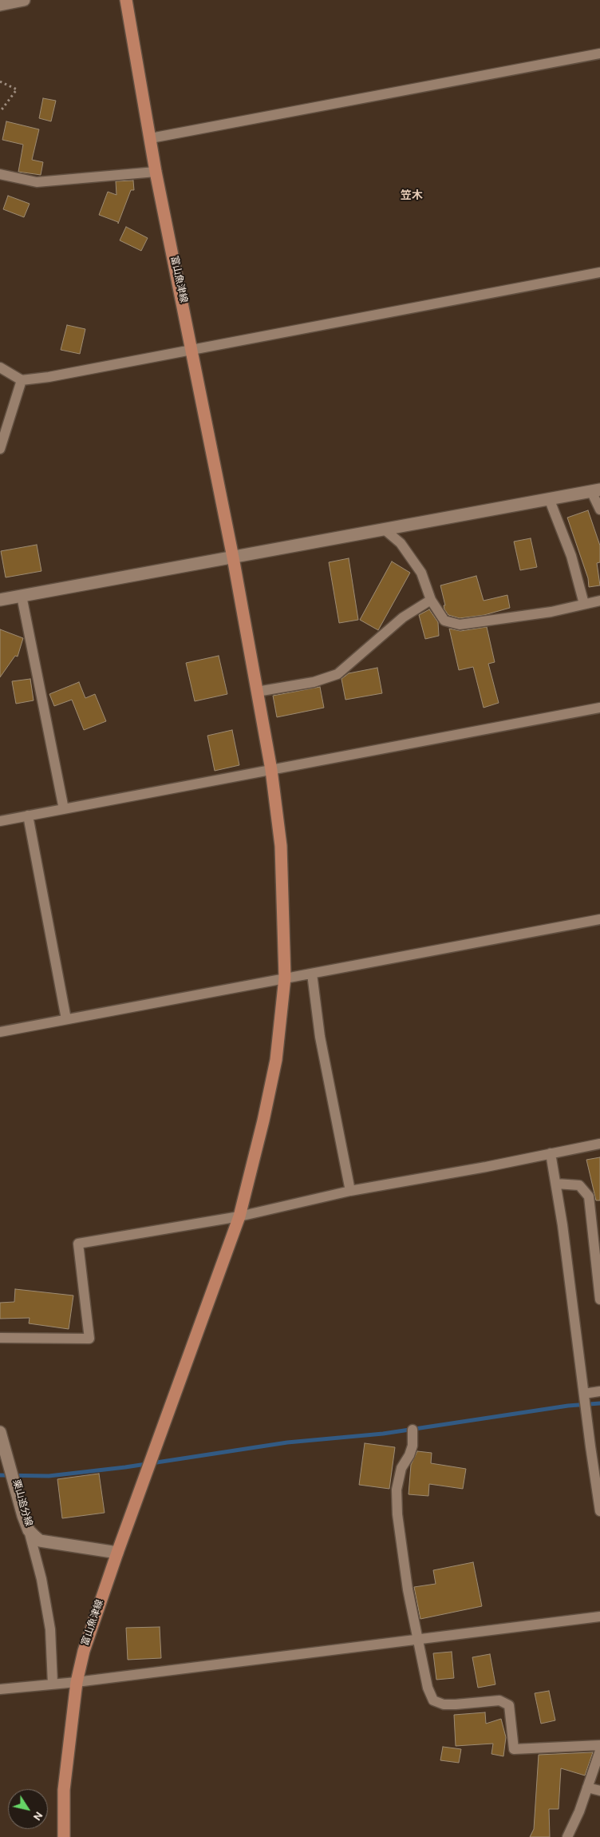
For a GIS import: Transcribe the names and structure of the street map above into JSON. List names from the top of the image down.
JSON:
{
  "streets": {
    "main road": ["富山魚津線"],
    "street": ["栗山追分線"]
  },
  "crossings": [
    ["富山魚津線", "栗山追分線"]
  ],
  "districts": ["笠木"],
  "north": "bottom right"
}
